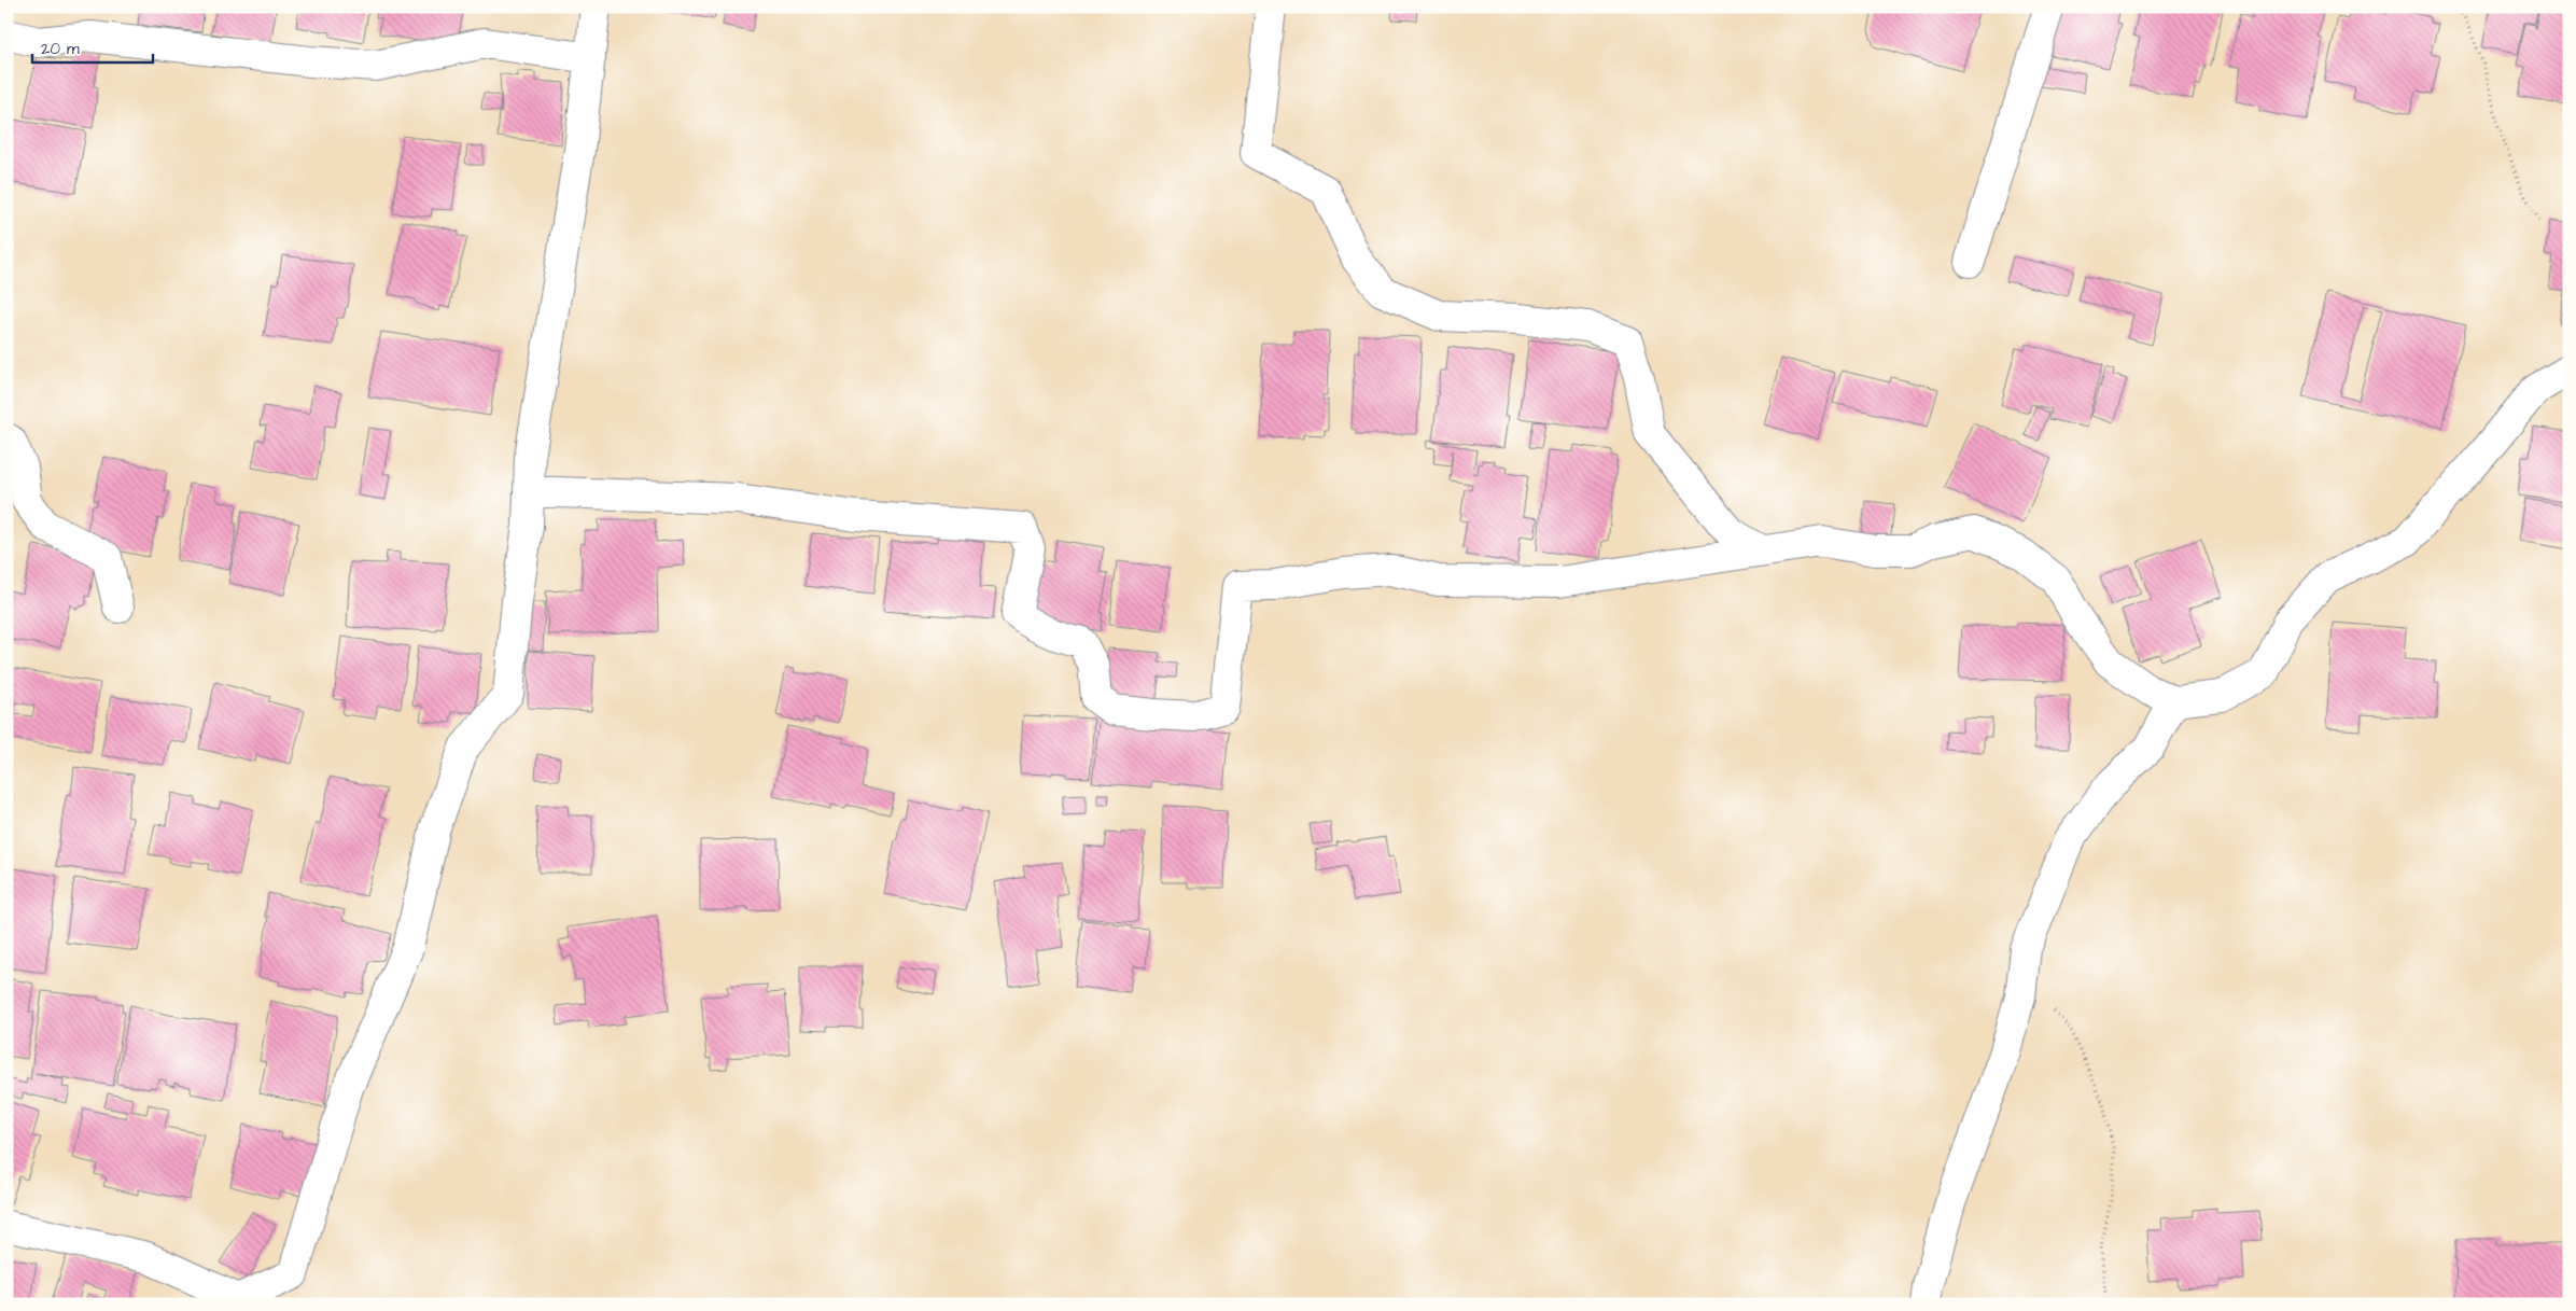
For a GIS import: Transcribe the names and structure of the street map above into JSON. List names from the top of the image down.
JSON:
{
  "scale_bar": "20 m"
}
